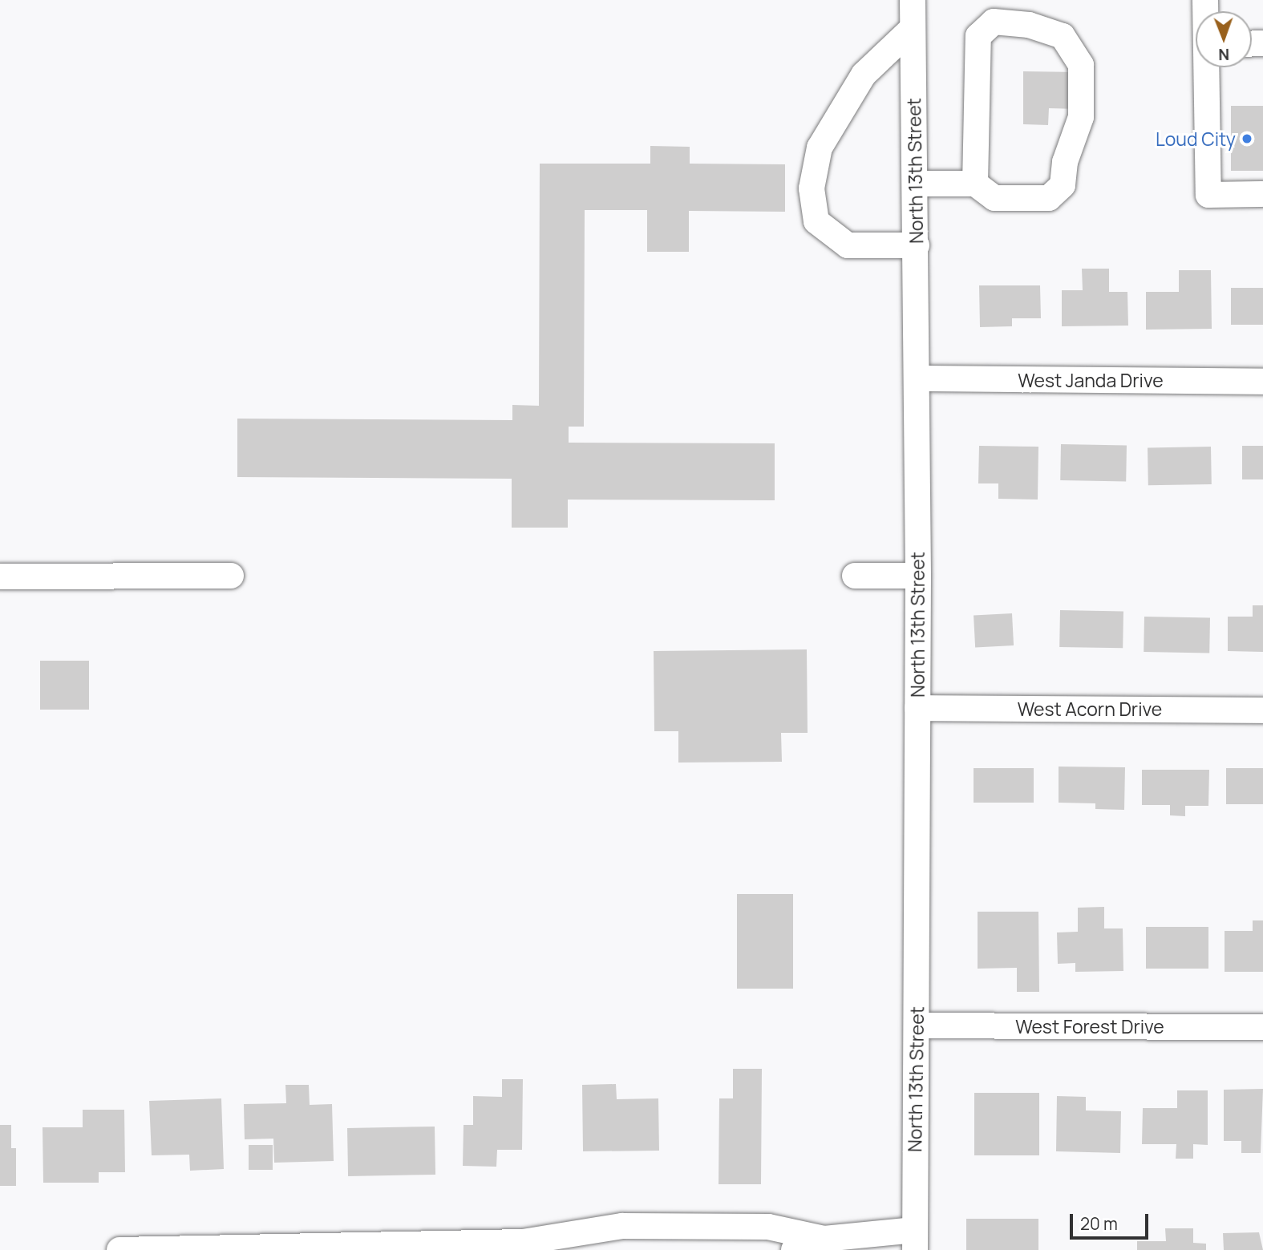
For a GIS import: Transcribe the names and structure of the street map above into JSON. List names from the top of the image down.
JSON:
{
  "streets": {
    "street": [
      "North 13th Street",
      "West Janda Drive",
      "West Acorn Drive",
      "West Forest Drive"
    ]
  },
  "crossings": [
    ["North 13th Street", "West Janda Drive"],
    ["North 13th Street", "West Acorn Drive"],
    ["North 13th Street", "West Forest Drive"]
  ],
  "places": ["Loud City"],
  "scale_bar": "20 m",
  "north": "bottom"
}
